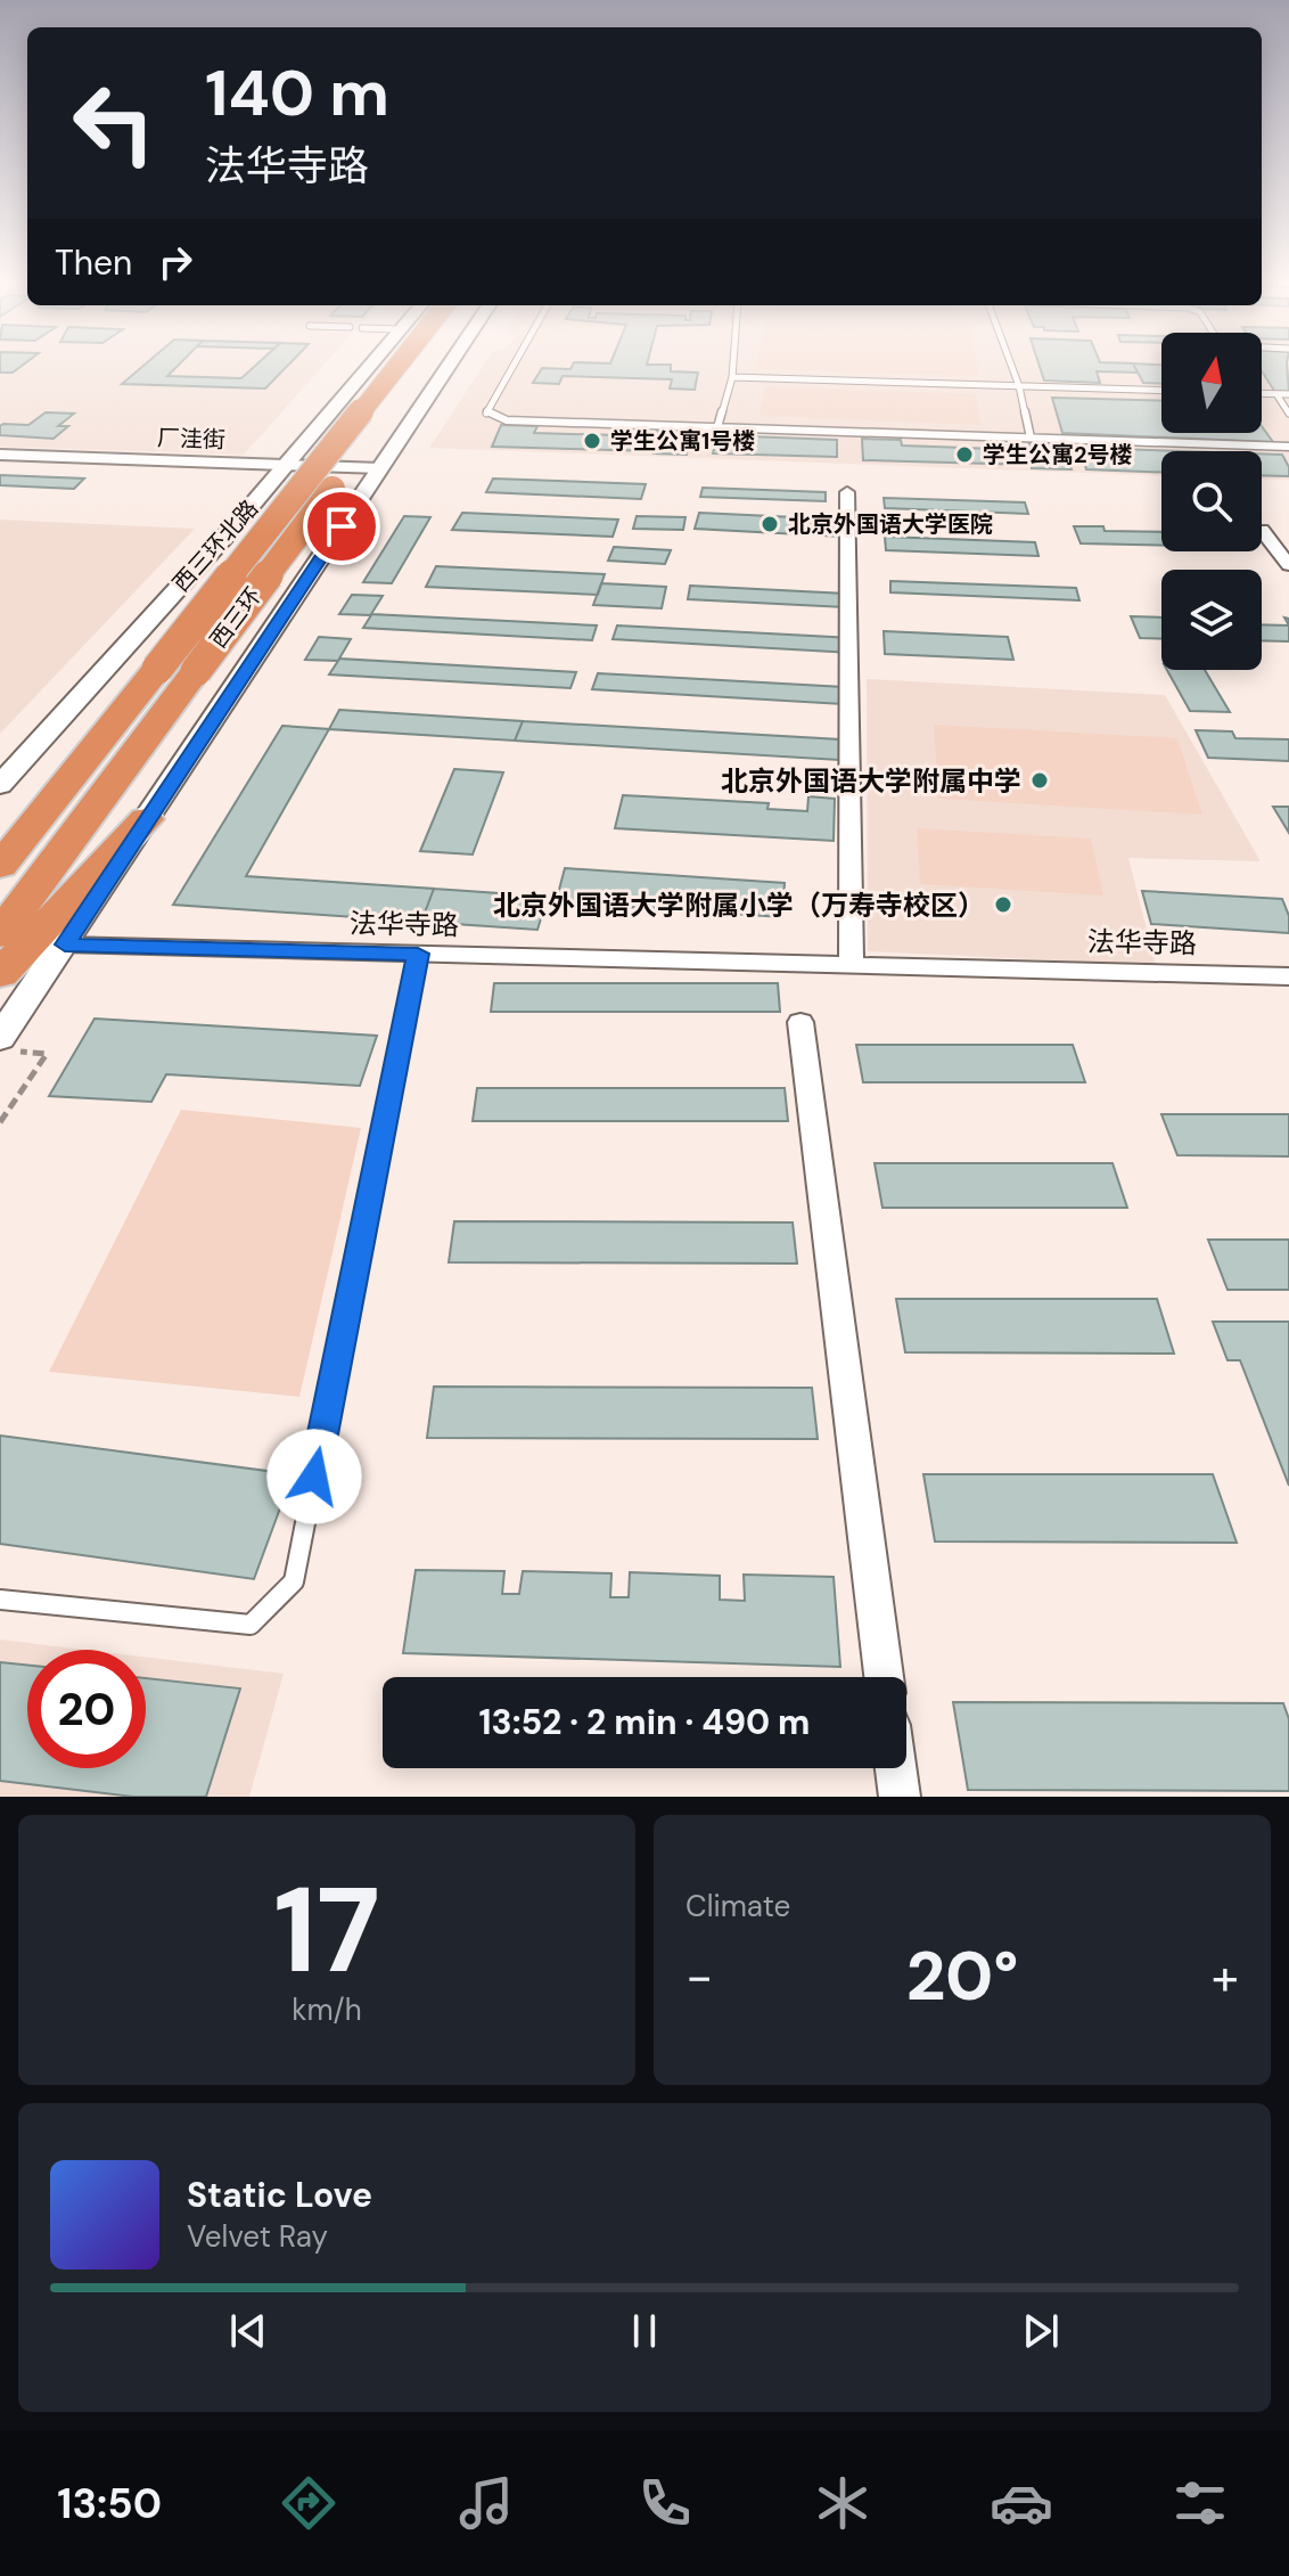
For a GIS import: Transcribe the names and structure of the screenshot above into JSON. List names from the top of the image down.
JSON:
{
  "streets": {
    "highway": ["西三环"],
    "street": ["厂洼街", "西三环北路", "法华寺路"]
  },
  "crossings": [
    ["厂洼街", "西三环北路"]
  ],
  "places": [
    "学生公寓1号楼",
    "学生公寓2号楼",
    "北京外国语大学医院",
    "北京外国语大学附属中学",
    "北京外国语大学附属小学（万寿寺校区）"
  ],
  "north": "top",
  "page": {
    "turn": ["140 m", "法华寺路"],
    "then": "Then",
    "limit": "20",
    "trip": "13:52 · 2 min · 490 m",
    "tile": [
      ["17", "km/h"],
      "Climate"
    ],
    "heat": ["−", "20°", "+"],
    "song": ["Static Love", "Velvet Ray"],
    "tabs": "13:50"
  }
}
